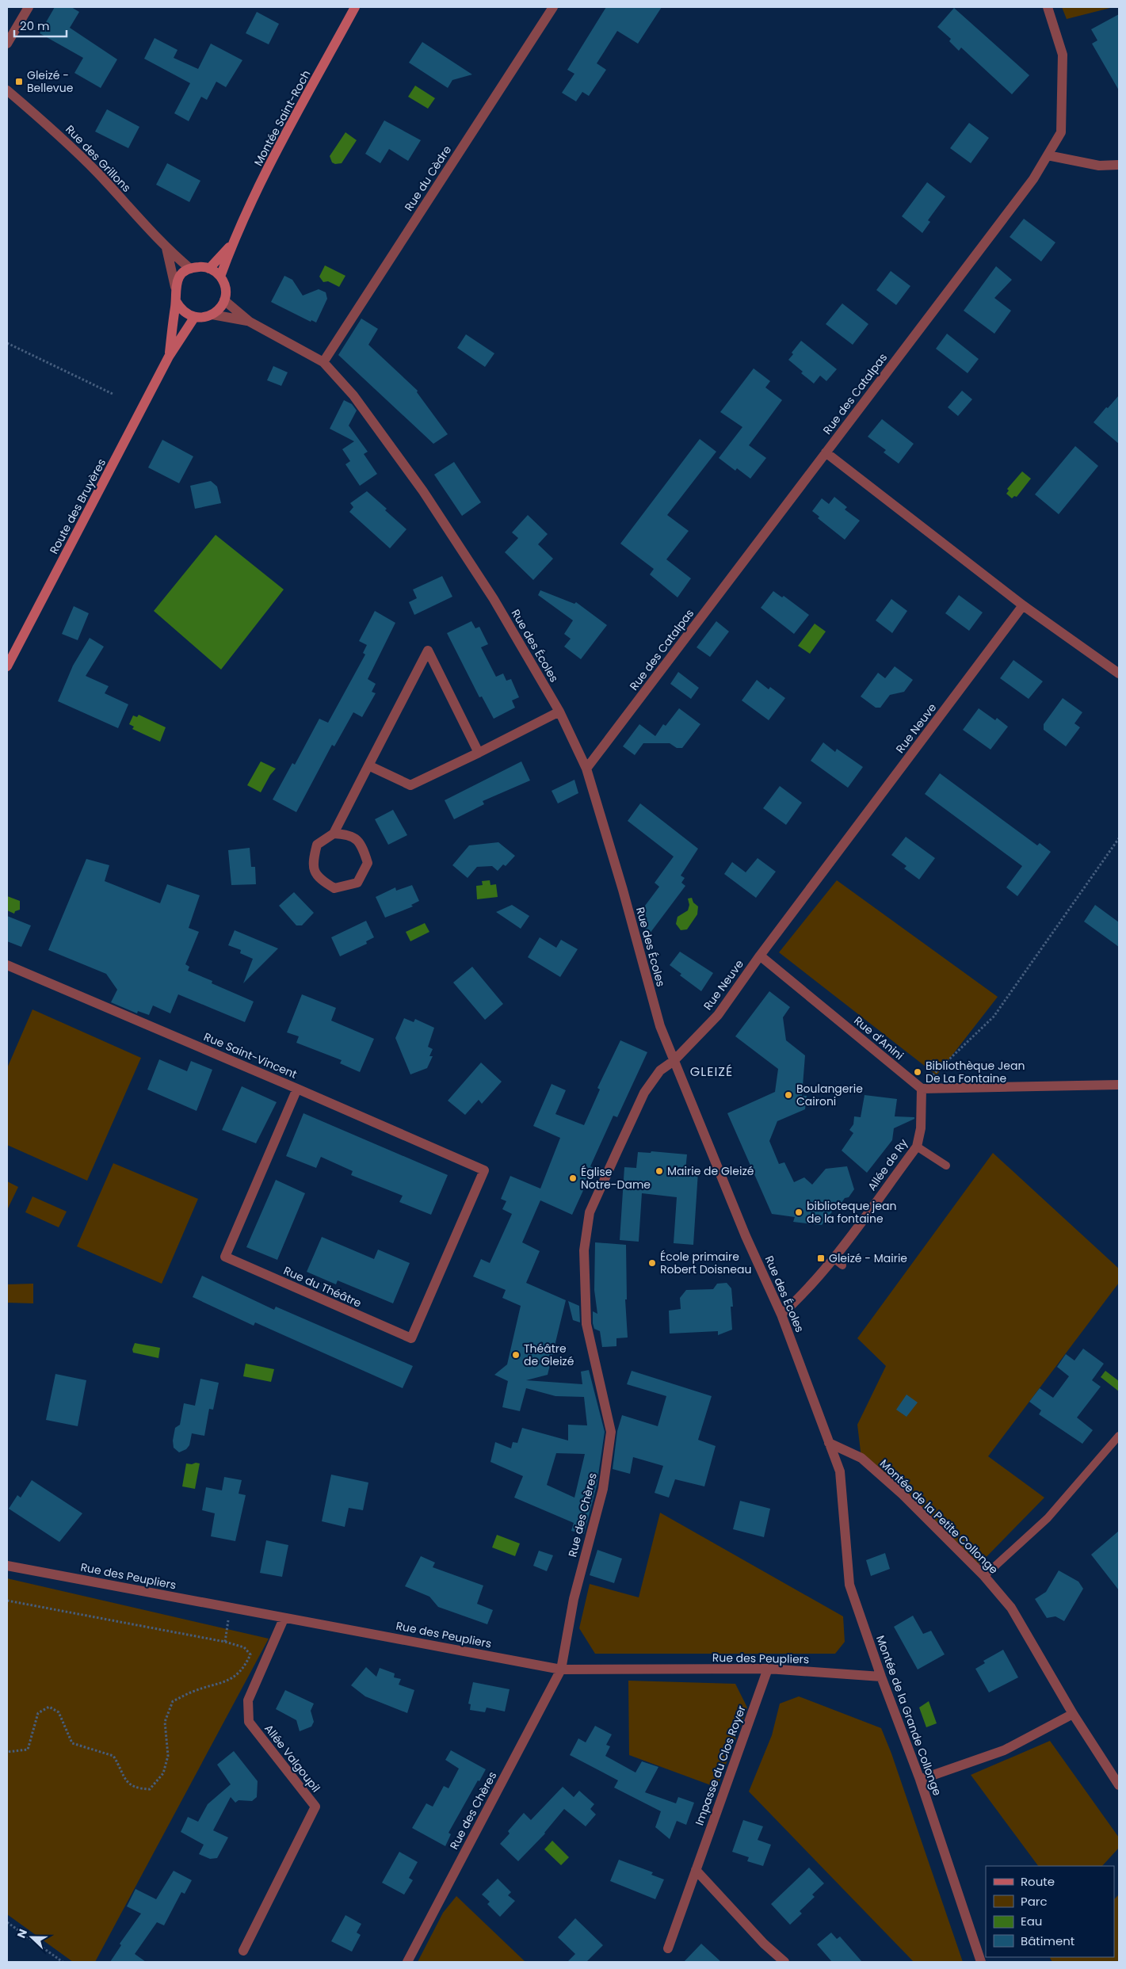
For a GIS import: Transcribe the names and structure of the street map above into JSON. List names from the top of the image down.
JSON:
{
  "streets": {
    "main road": ["Montée Saint-Roch", "Route des Bruyères"],
    "street": [
      "Rue des Grillons",
      "Rue du Cèdre",
      "Rue des Catalpas",
      "Rue des Écoles",
      "Rue Neuve",
      "Rue d'Anini",
      "Rue Saint-Vincent",
      "Allée de Ry",
      "Rue du Théâtre",
      "Rue des Chères",
      "Montée de la Petite Collonge",
      "Rue des Peupliers",
      "Montée de la Grande Collonge",
      "Allée Valgoupil",
      "Impasse du Clos Royer"
    ]
  },
  "crossings": [
    ["Rue des Grillons", "Rue des Écoles"],
    ["Rue du Cèdre", "Rue des Écoles"],
    ["Rue des Catalpas", "Rue des Écoles"],
    ["Rue des Écoles", "Rue Neuve"],
    ["Rue des Écoles", "Allée de Ry"],
    ["Rue des Écoles", "Rue des Chères"],
    ["Rue des Écoles", "Montée de la Petite Collonge"],
    ["Rue des Écoles", "Montée de la Grande Collonge"],
    ["Rue Neuve", "Rue d'Anini"],
    ["Rue Neuve", "Rue des Chères"],
    ["Rue d'Anini", "Allée de Ry"],
    ["Rue Saint-Vincent", "Rue du Théâtre"],
    ["Rue des Chères", "Rue des Peupliers"],
    ["Rue des Peupliers", "Montée de la Grande Collonge"],
    ["Rue des Peupliers", "Allée Valgoupil"],
    ["Rue des Peupliers", "Impasse du Clos Royer"]
  ],
  "districts": ["GLEIZÉ"],
  "places": {
    "transit": ["Gleizé - Bellevue", "Gleizé - Mairie"],
    "other": [
      "Bibliothèque Jean De La Fontaine",
      "Boulangerie Caironi",
      "Mairie de Gleizé",
      "Église Notre-Dame",
      "biblioteque jean de la fontaine",
      "École primaire Robert Doisneau",
      "Théâtre de Gleizé"
    ]
  },
  "legend": [
    "Route",
    "Parc",
    "Eau",
    "Bâtiment"
  ],
  "scale_bar": "20 m",
  "north": "left"
}
